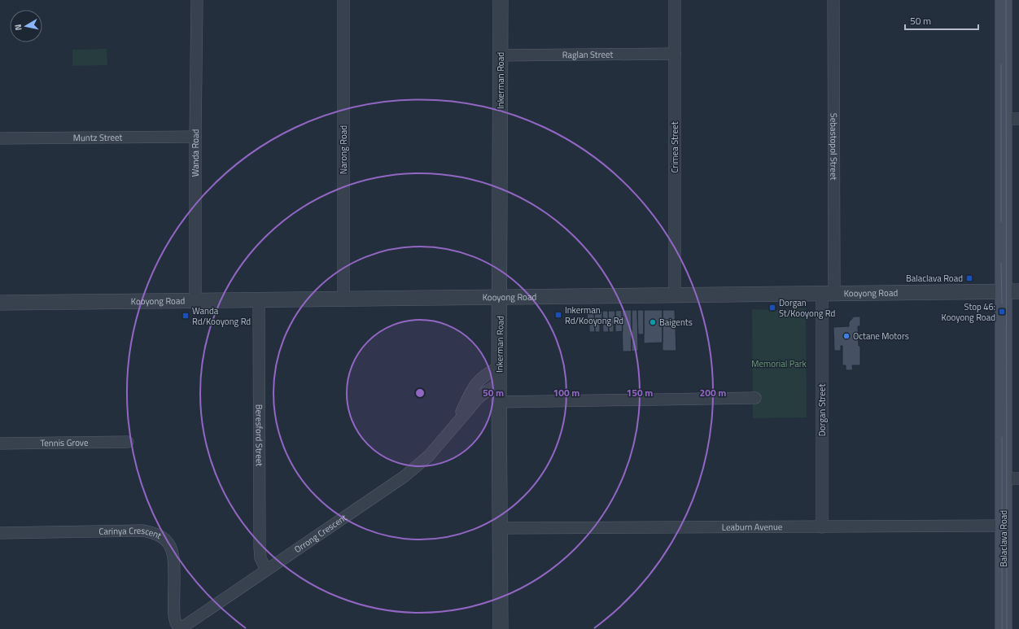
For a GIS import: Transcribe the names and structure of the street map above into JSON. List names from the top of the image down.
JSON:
{
  "streets": {
    "main road": ["Balaclava Road"],
    "street": [
      "Raglan Street",
      "Inkerman Road",
      "Muntz Street",
      "Sebastopol Street",
      "Crimea Street",
      "Narong Road",
      "Wanda Road",
      "Kooyong Road",
      "Dorgan Street",
      "Beresford Street",
      "Tennis Grove",
      "Leaburn Avenue",
      "Orrong Crescent",
      "Carinya Crescent"
    ]
  },
  "crossings": [
    ["Raglan Street", "Inkerman Road"],
    ["Raglan Street", "Crimea Street"],
    ["Inkerman Road", "Kooyong Road"],
    ["Inkerman Road", "Leaburn Avenue"],
    ["Inkerman Road", "Orrong Crescent"],
    ["Muntz Street", "Wanda Road"],
    ["Sebastopol Street", "Kooyong Road"],
    ["Sebastopol Street", "Dorgan Street"],
    ["Crimea Street", "Kooyong Road"],
    ["Narong Road", "Kooyong Road"],
    ["Wanda Road", "Kooyong Road"],
    ["Kooyong Road", "Dorgan Street"],
    ["Kooyong Road", "Beresford Street"],
    ["Kooyong Road", "Balaclava Road"],
    ["Dorgan Street", "Leaburn Avenue"],
    ["Beresford Street", "Orrong Crescent"],
    ["Leaburn Avenue", "Balaclava Road"],
    ["Orrong Crescent", "Carinya Crescent"]
  ],
  "parks": ["Memorial Park"],
  "places": {
    "transit": [
      "Balaclava Road",
      "Dorgan St/Kooyong Rd",
      "Stop 46: Kooyong Road",
      "Inkerman Rd/Kooyong Rd",
      "Wanda Rd/Kooyong Rd"
    ],
    "other": ["Baigents", "Octane Motors"]
  },
  "scale_bar": "50 m",
  "north": "left",
  "rings": [
    "50 m",
    "100 m",
    "150 m",
    "200 m"
  ]
}
